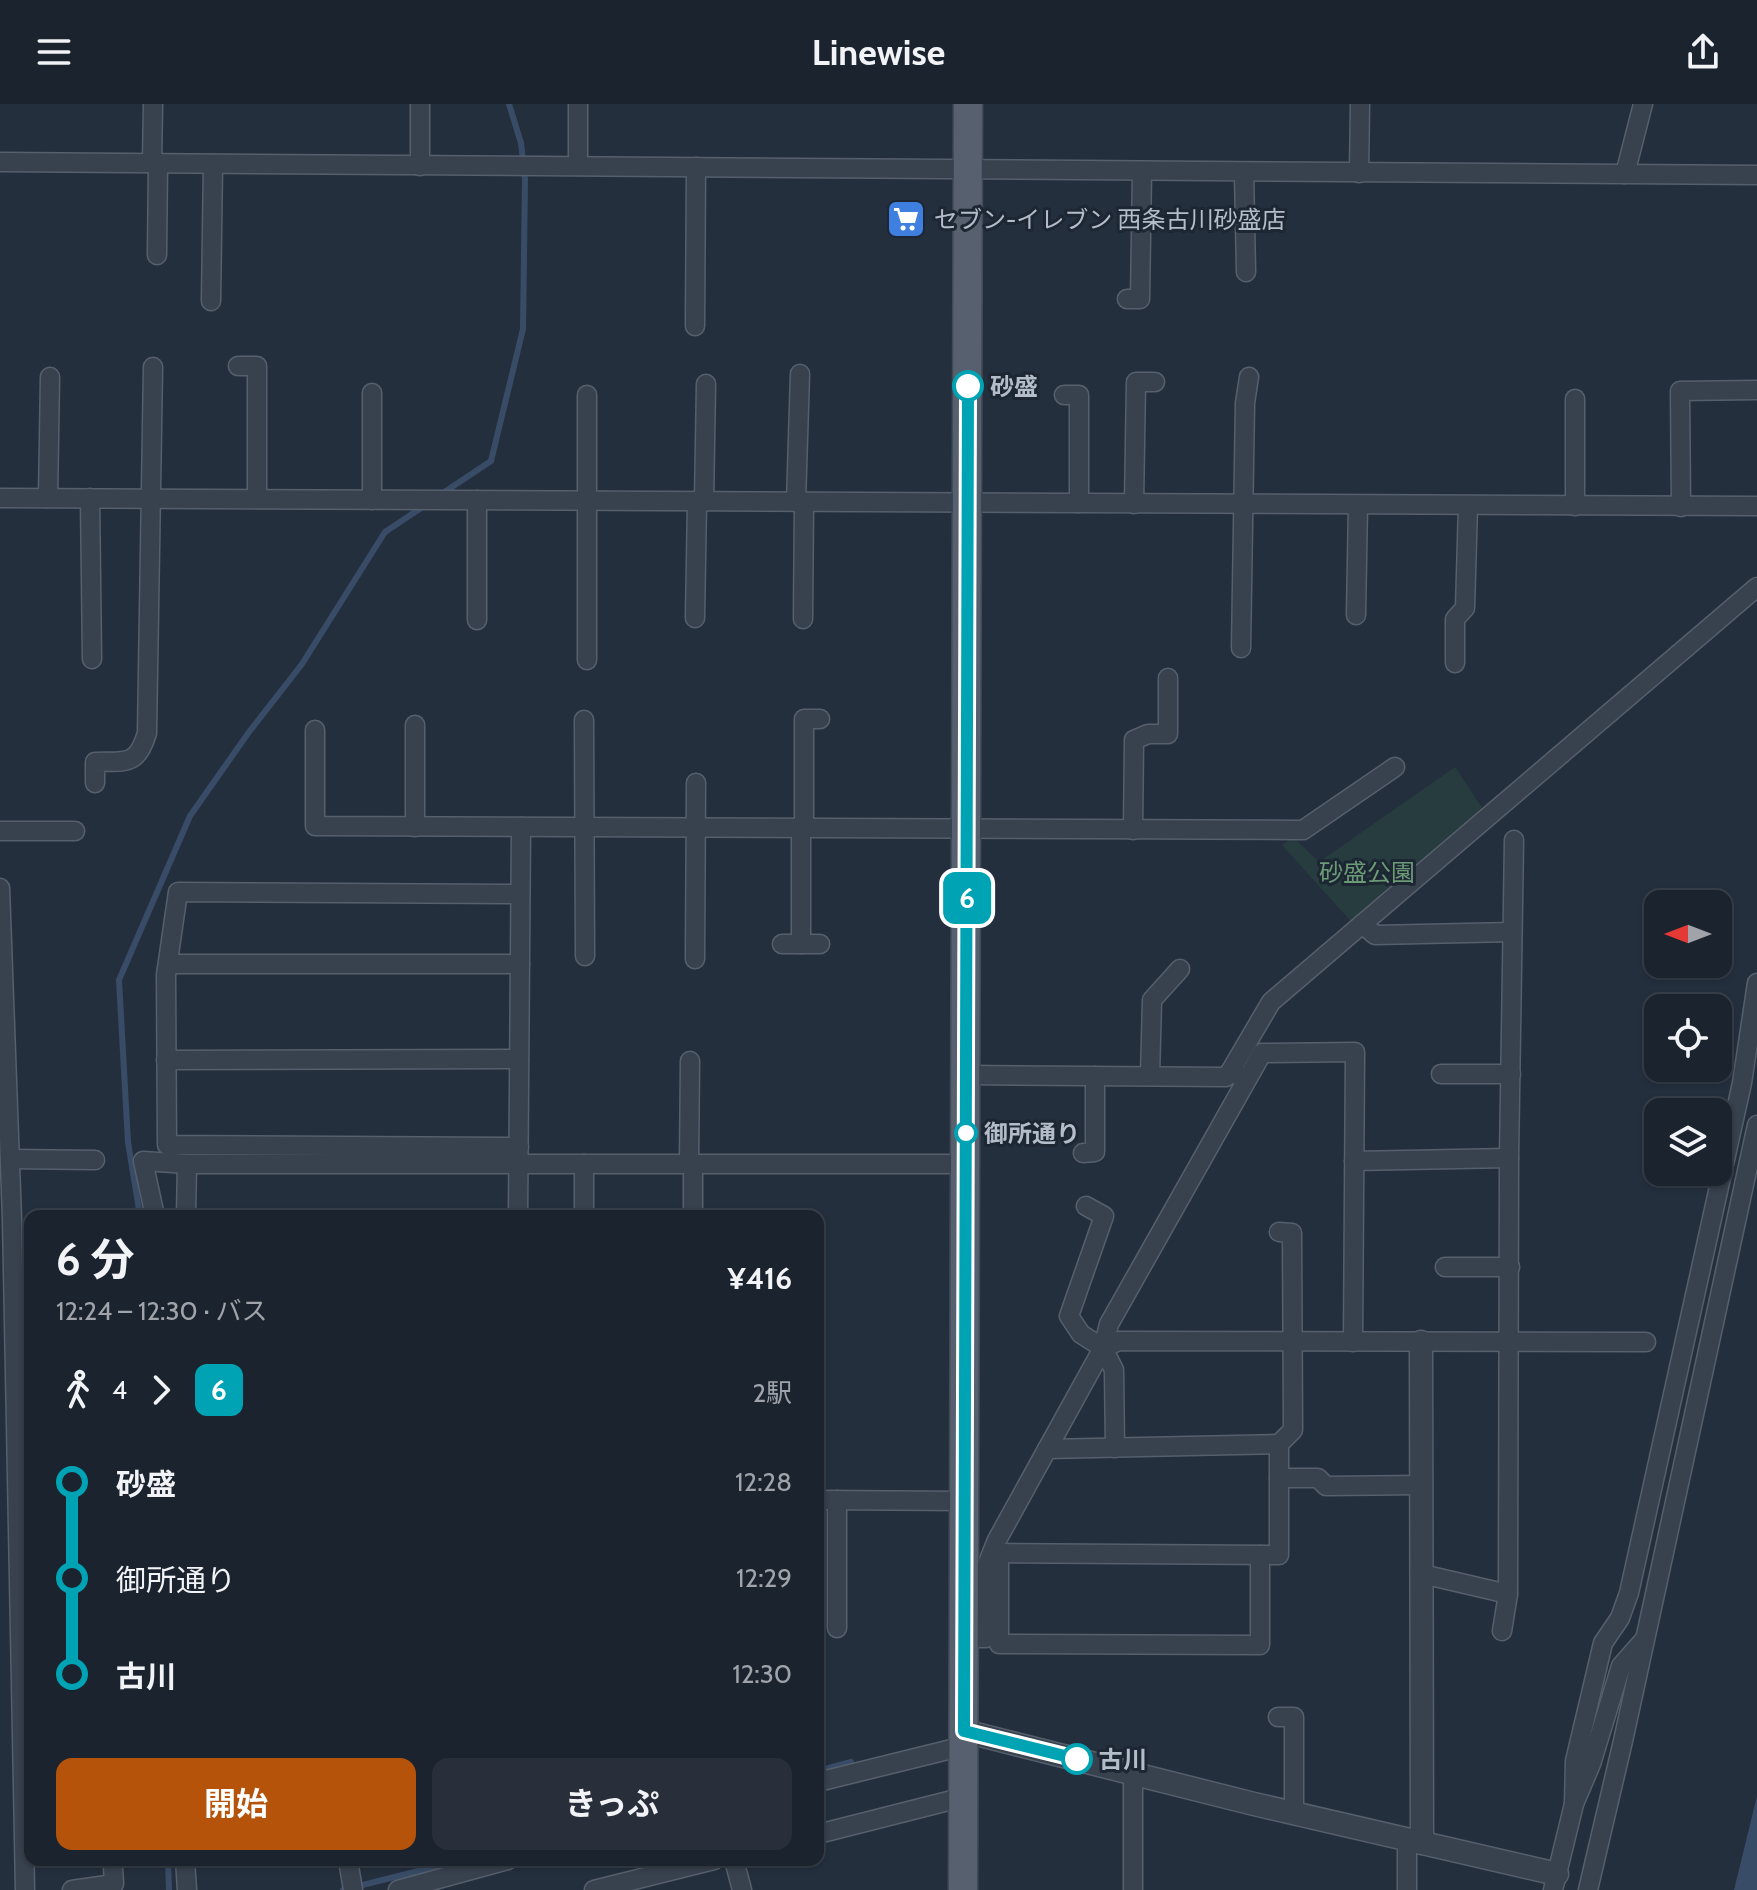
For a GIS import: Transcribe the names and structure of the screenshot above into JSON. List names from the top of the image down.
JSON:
{
  "parks": ["砂盛公園"],
  "places": {
    "supermarket": ["セブン-イレブン 西条古川砂盛店"],
    "other": ["砂盛", "御所通り", "古川"]
  },
  "lines": ["bus line 6"],
  "north": "left",
  "page": {
    "header": "Linewise",
    "on_map": "6",
    "heading": ["6 分", "12:24 – 12:30 · バス", "¥416"],
    "legs": ["4", "6", "2駅"],
    "list": [
      {
        "name": "砂盛",
        "value": "12:28"
      },
      {
        "name": "御所通り",
        "value": "12:29"
      },
      {
        "name": "古川",
        "value": "12:30"
      }
    ],
    "buttons": ["開始", "きっぷ"]
  }
}
